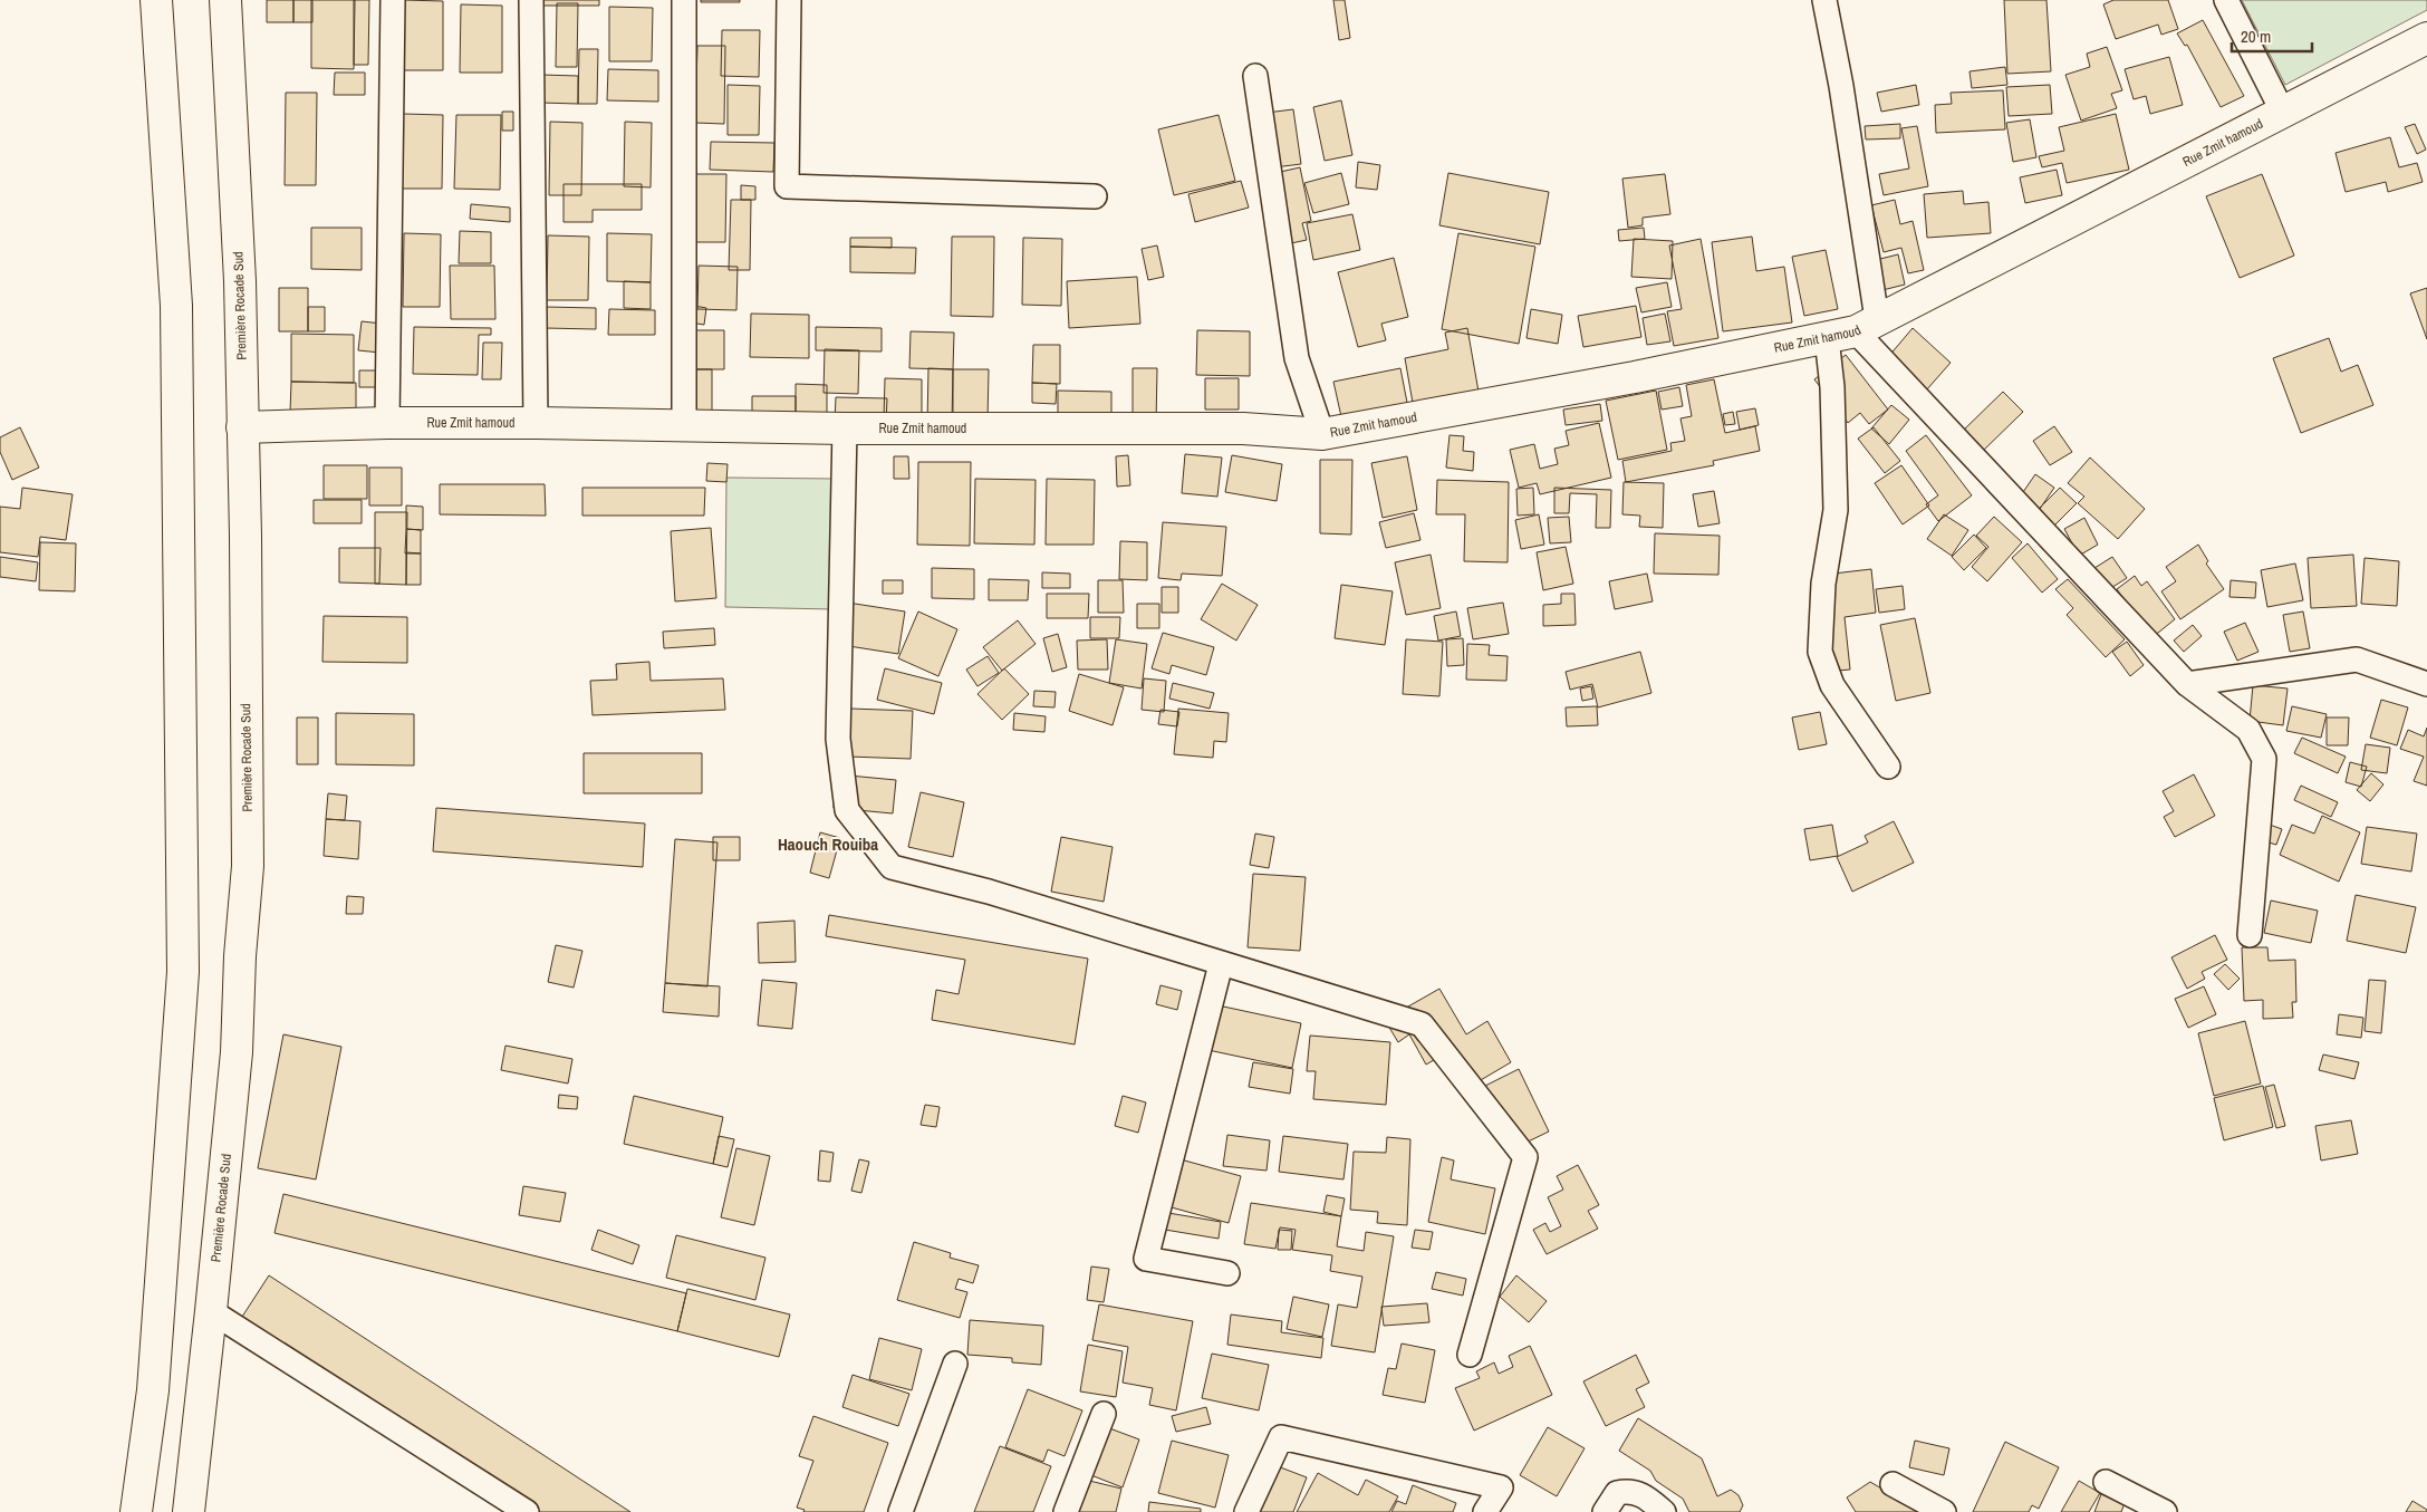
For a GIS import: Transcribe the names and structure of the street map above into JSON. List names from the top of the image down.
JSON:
{
  "streets": {
    "main road": ["Rue Zmit hamoud", "Première Rocade Sud"]
  },
  "crossings": [
    ["Rue Zmit hamoud", "Première Rocade Sud"]
  ],
  "districts": ["Haouch Rouiba"],
  "scale_bar": "20 m"
}
